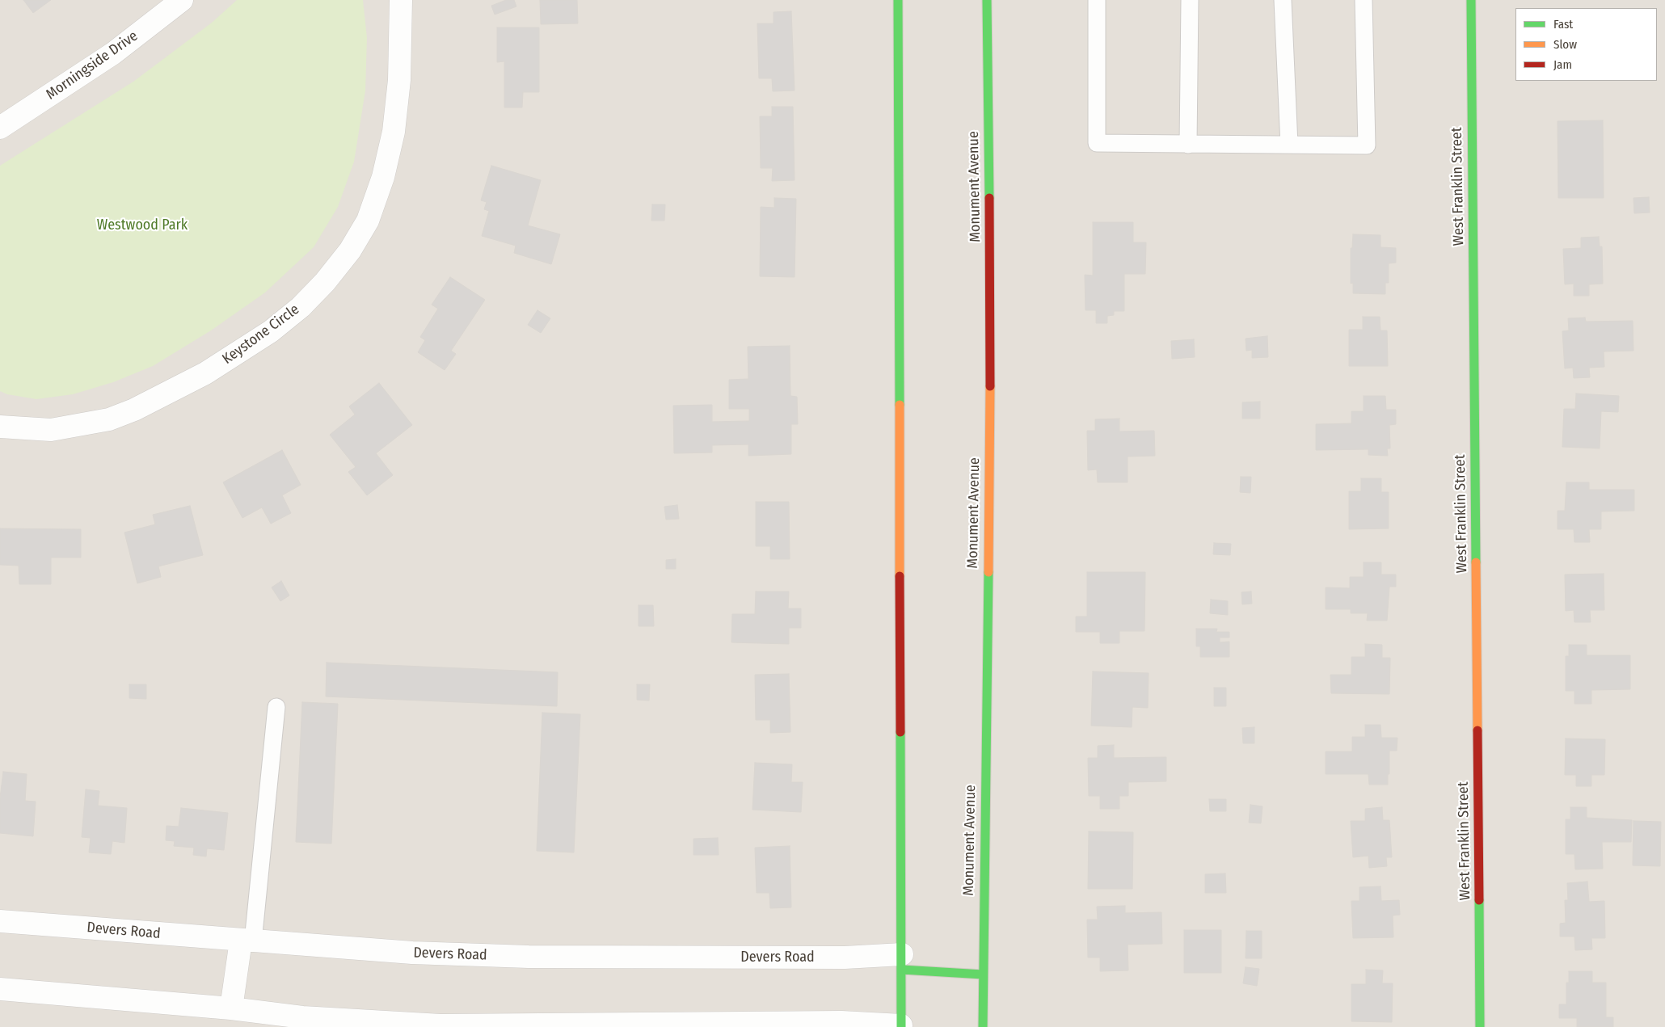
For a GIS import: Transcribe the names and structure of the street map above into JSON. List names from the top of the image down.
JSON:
{
  "streets": {
    "street": [
      "Morningside Drive",
      "Monument Avenue",
      "West Franklin Street",
      "Keystone Circle",
      "Devers Road"
    ]
  },
  "parks": ["Westwood Park"],
  "legend": ["Fast", "Slow", "Jam"]
}
